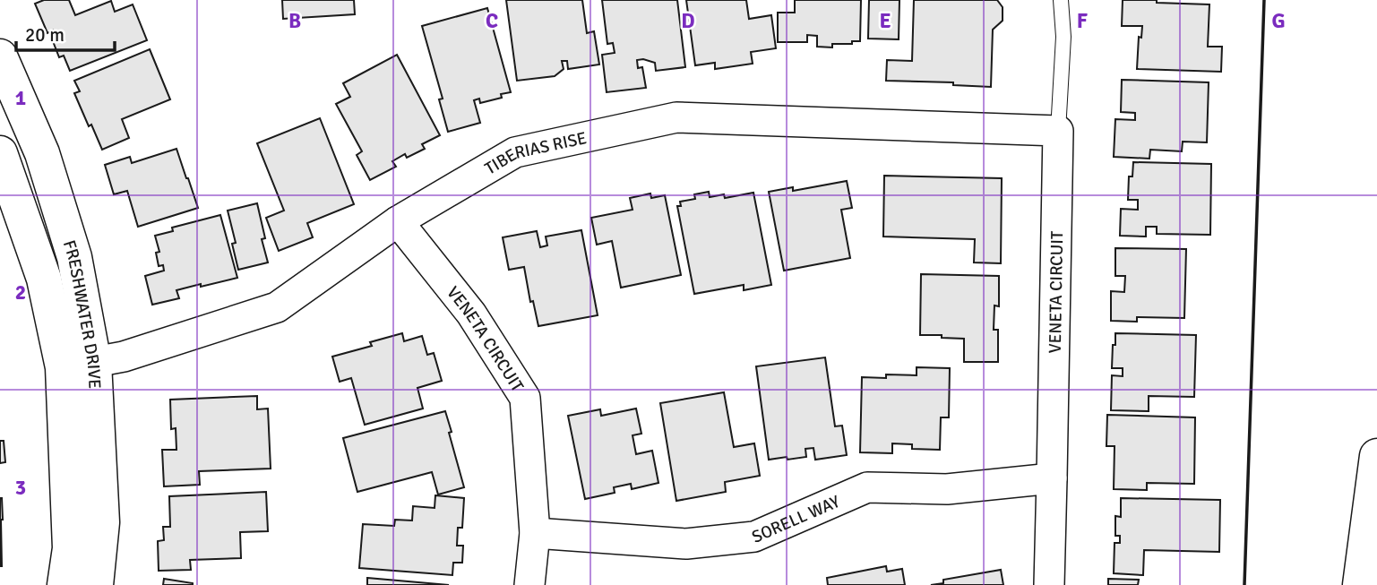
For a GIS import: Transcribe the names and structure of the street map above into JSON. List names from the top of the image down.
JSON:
{
  "streets": {
    "main road": ["FRESHWATER DRIVE"],
    "street": ["TIBERIAS RISE", "VENETA CIRCUIT", "SORELL WAY"]
  },
  "crossings": [
    ["TIBERIAS RISE", "VENETA CIRCUIT"],
    ["TIBERIAS RISE", "FRESHWATER DRIVE"],
    ["VENETA CIRCUIT", "SORELL WAY"]
  ],
  "scale_bar": "20 m",
  "grid": {
    "columns": [
      "B",
      "C",
      "D",
      "E",
      "F",
      "G"
    ],
    "rows": ["1", "2", "3"]
  }
}
